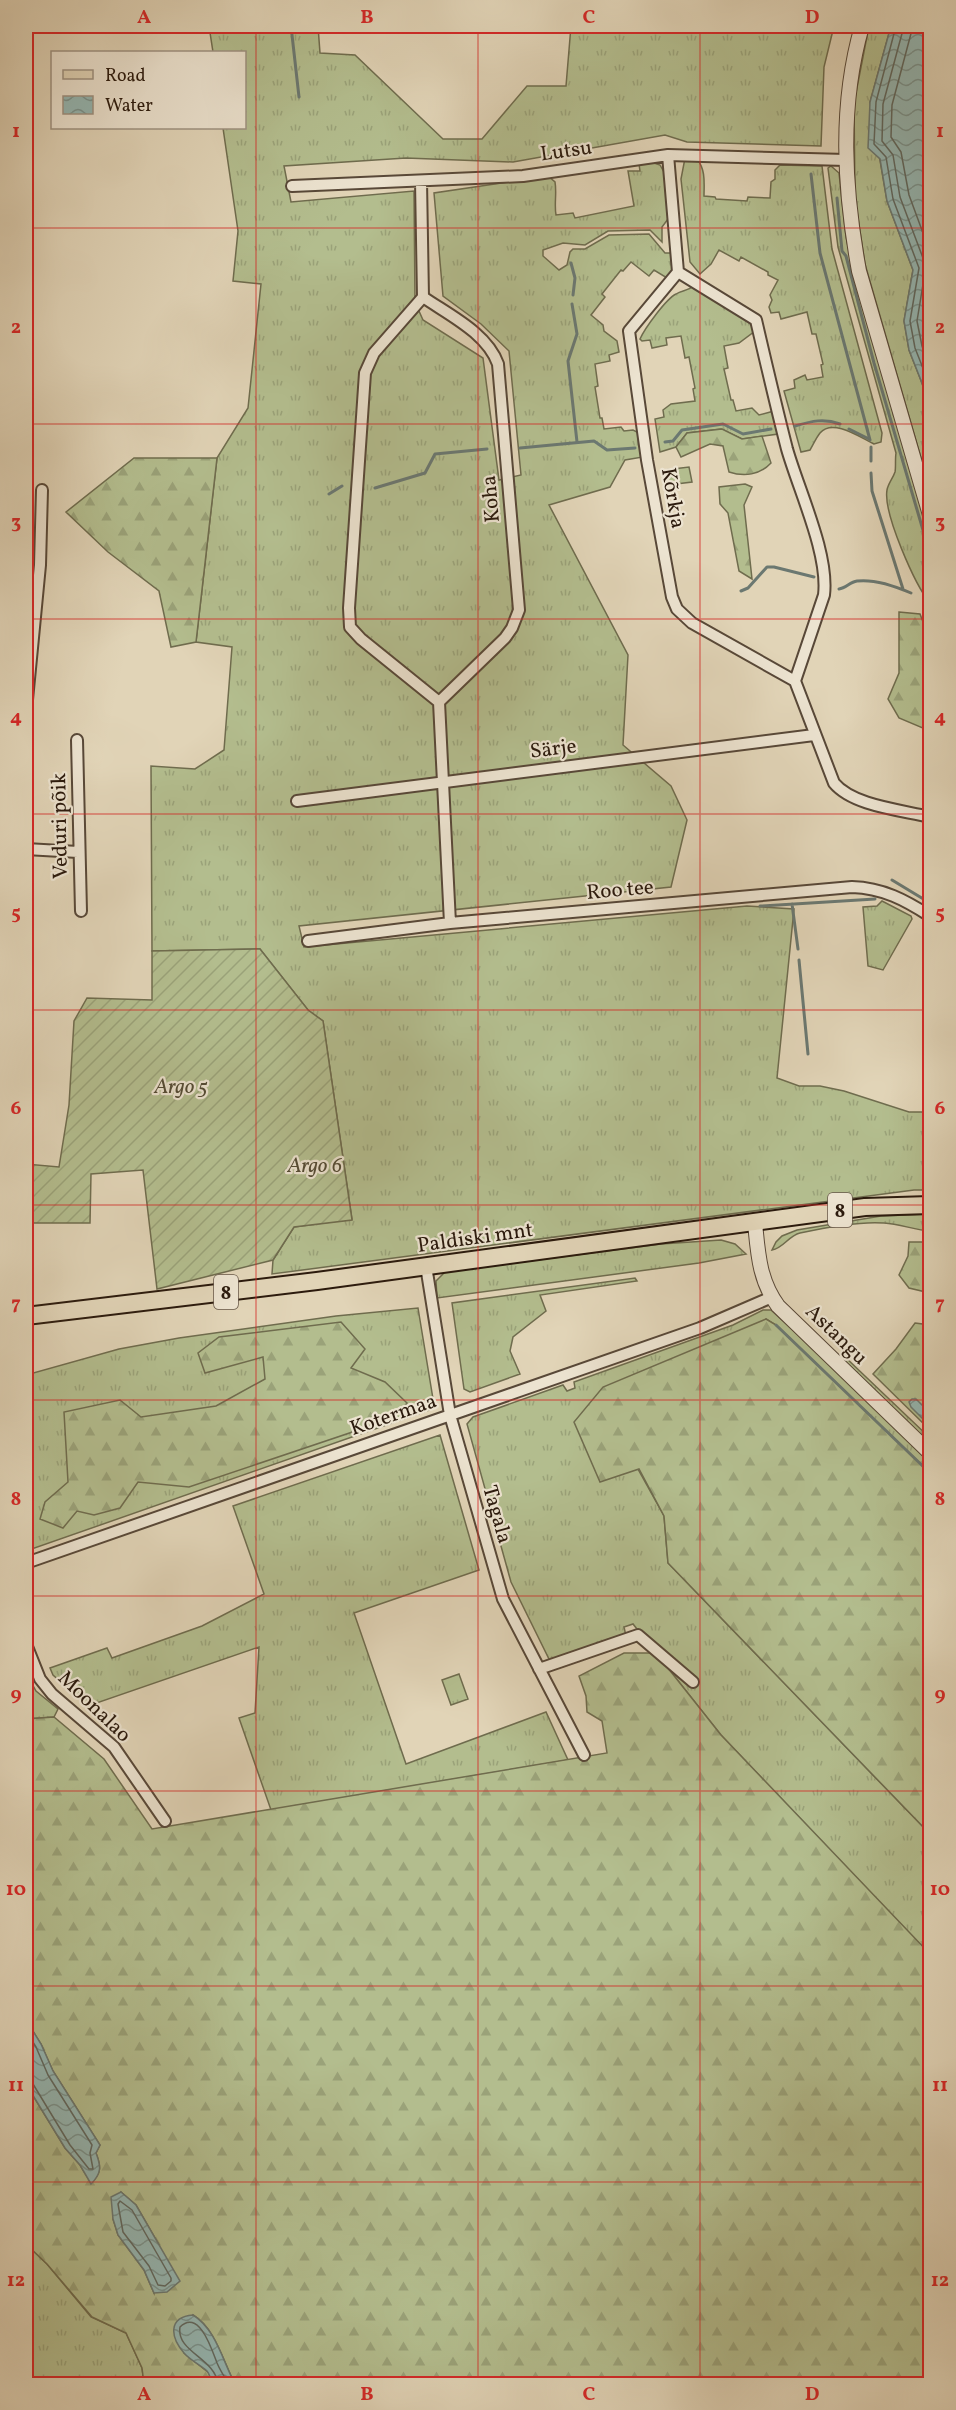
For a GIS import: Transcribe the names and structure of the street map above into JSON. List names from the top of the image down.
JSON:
{
  "streets": {
    "main road": ["8", "Paldiski mnt"],
    "street": [
      "Lutsu",
      "Kõrkja",
      "Koha",
      "Särje",
      "Veduri põik",
      "Roo tee",
      "Astangu",
      "Kotermaa",
      "Tagala",
      "Moonalao"
    ]
  },
  "crossings": [
    ["Paldiski mnt", "Astangu"],
    ["Paldiski mnt", "Tagala"],
    ["Astangu", "Kotermaa"],
    ["Kotermaa", "Tagala"]
  ],
  "parks": ["Argo 5", "Argo 6"],
  "legend": ["Road", "Water"],
  "grid": {
    "columns": [
      "A",
      "B",
      "C",
      "D"
    ],
    "rows": [
      "1",
      "2",
      "3",
      "4",
      "5",
      "6",
      "7",
      "8",
      "9",
      "10",
      "11",
      "12"
    ]
  }
}
